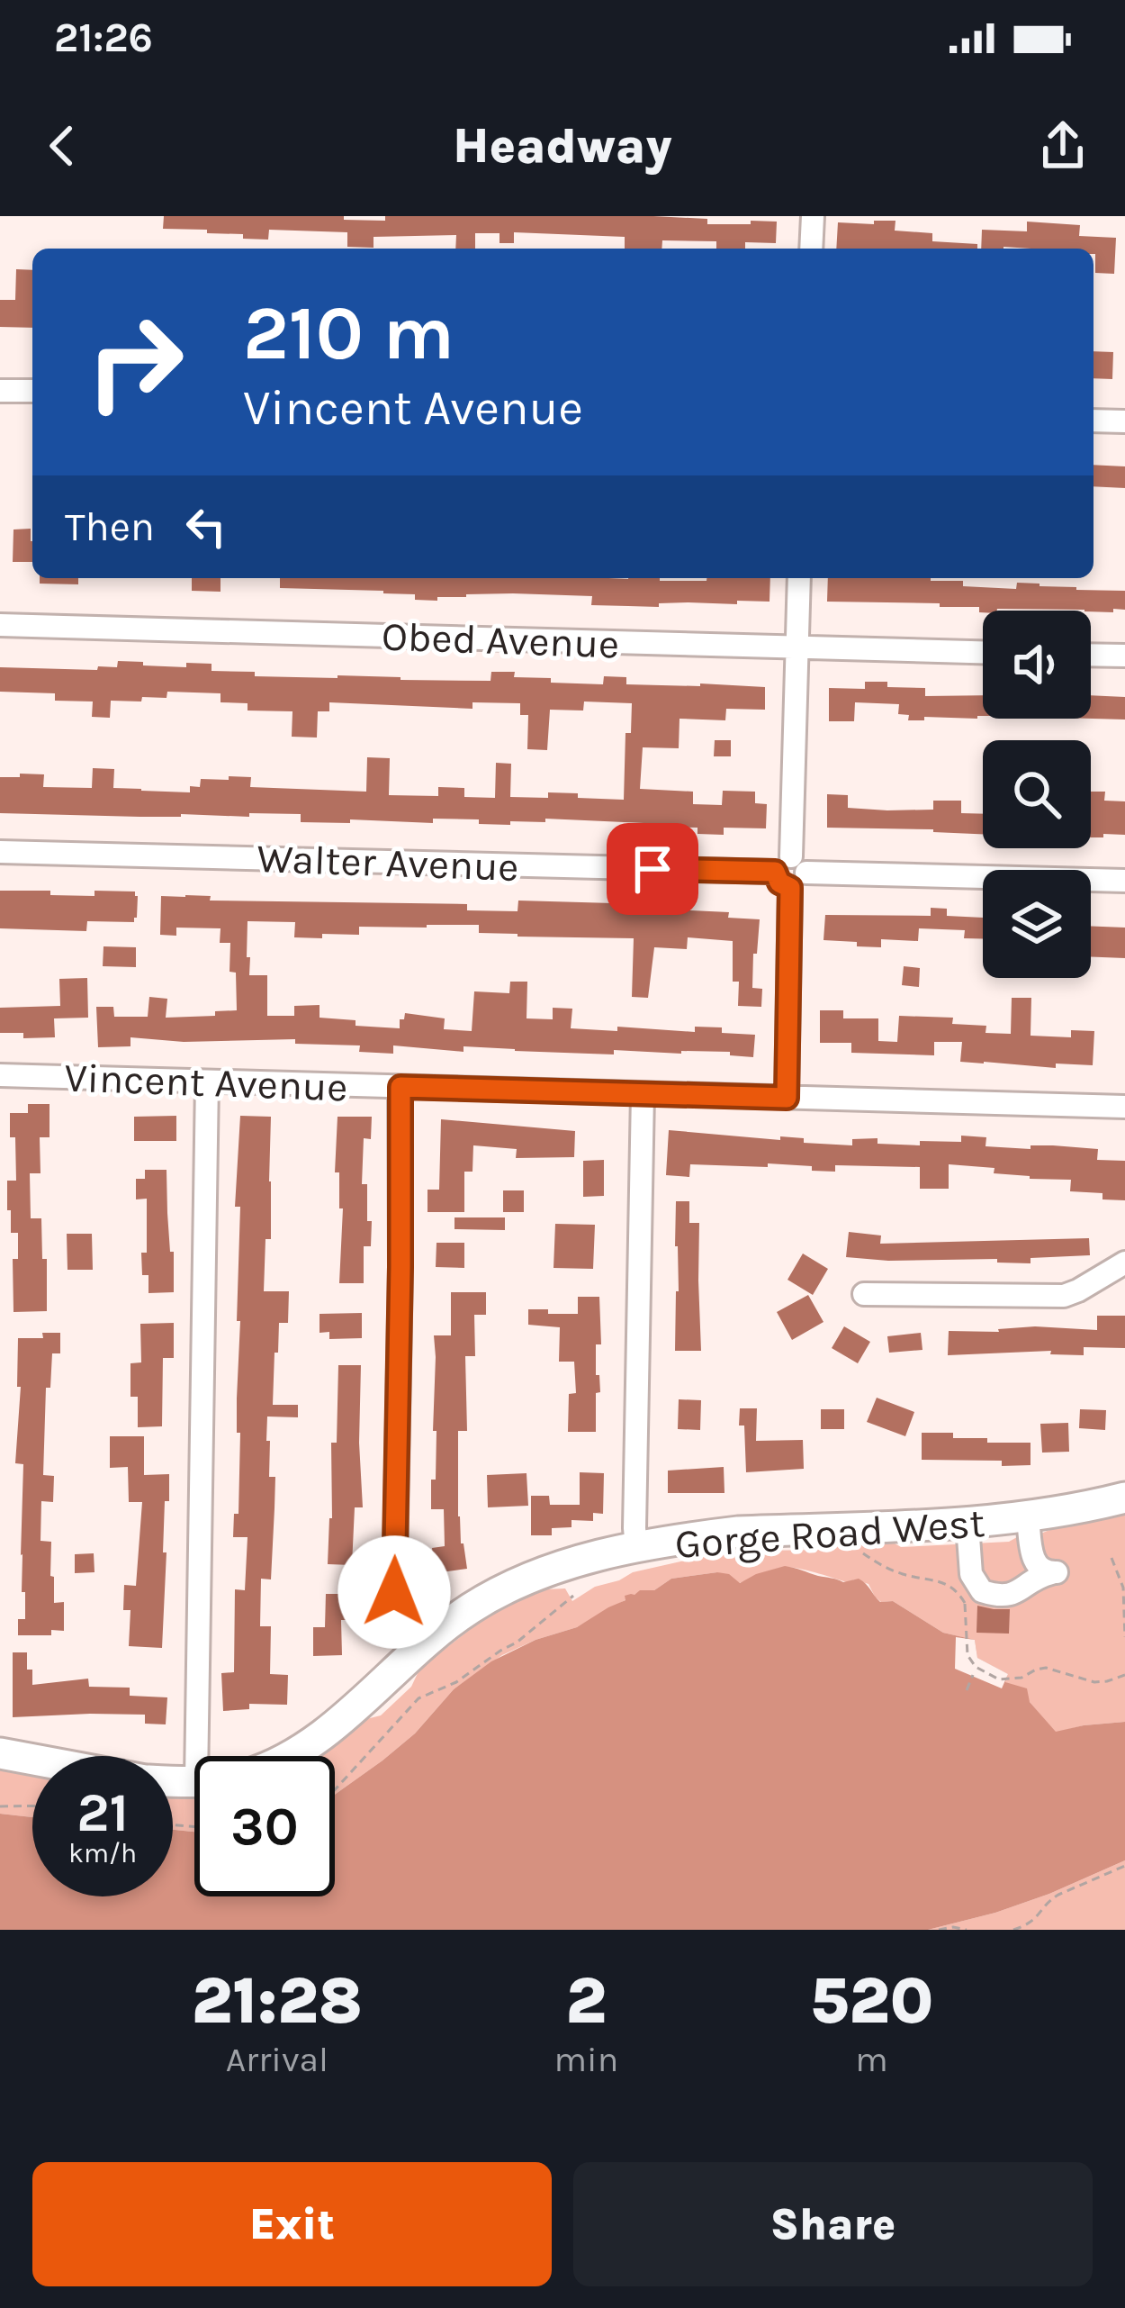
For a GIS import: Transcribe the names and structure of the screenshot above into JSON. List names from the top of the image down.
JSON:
{
  "streets": {
    "main road": ["Gorge Road West"],
    "street": ["Obed Avenue", "Walter Avenue", "Vincent Avenue"]
  },
  "page": {
    "status": "21:26",
    "header": "Headway",
    "turn": ["210 m", "Vincent Avenue"],
    "then": "Then",
    "speed": "21 km/h",
    "limit": "30",
    "eta": [
      "21:28",
      "Arrival",
      "2",
      "min",
      "520",
      "m"
    ],
    "buttons": ["Exit", "Share"]
  }
}
